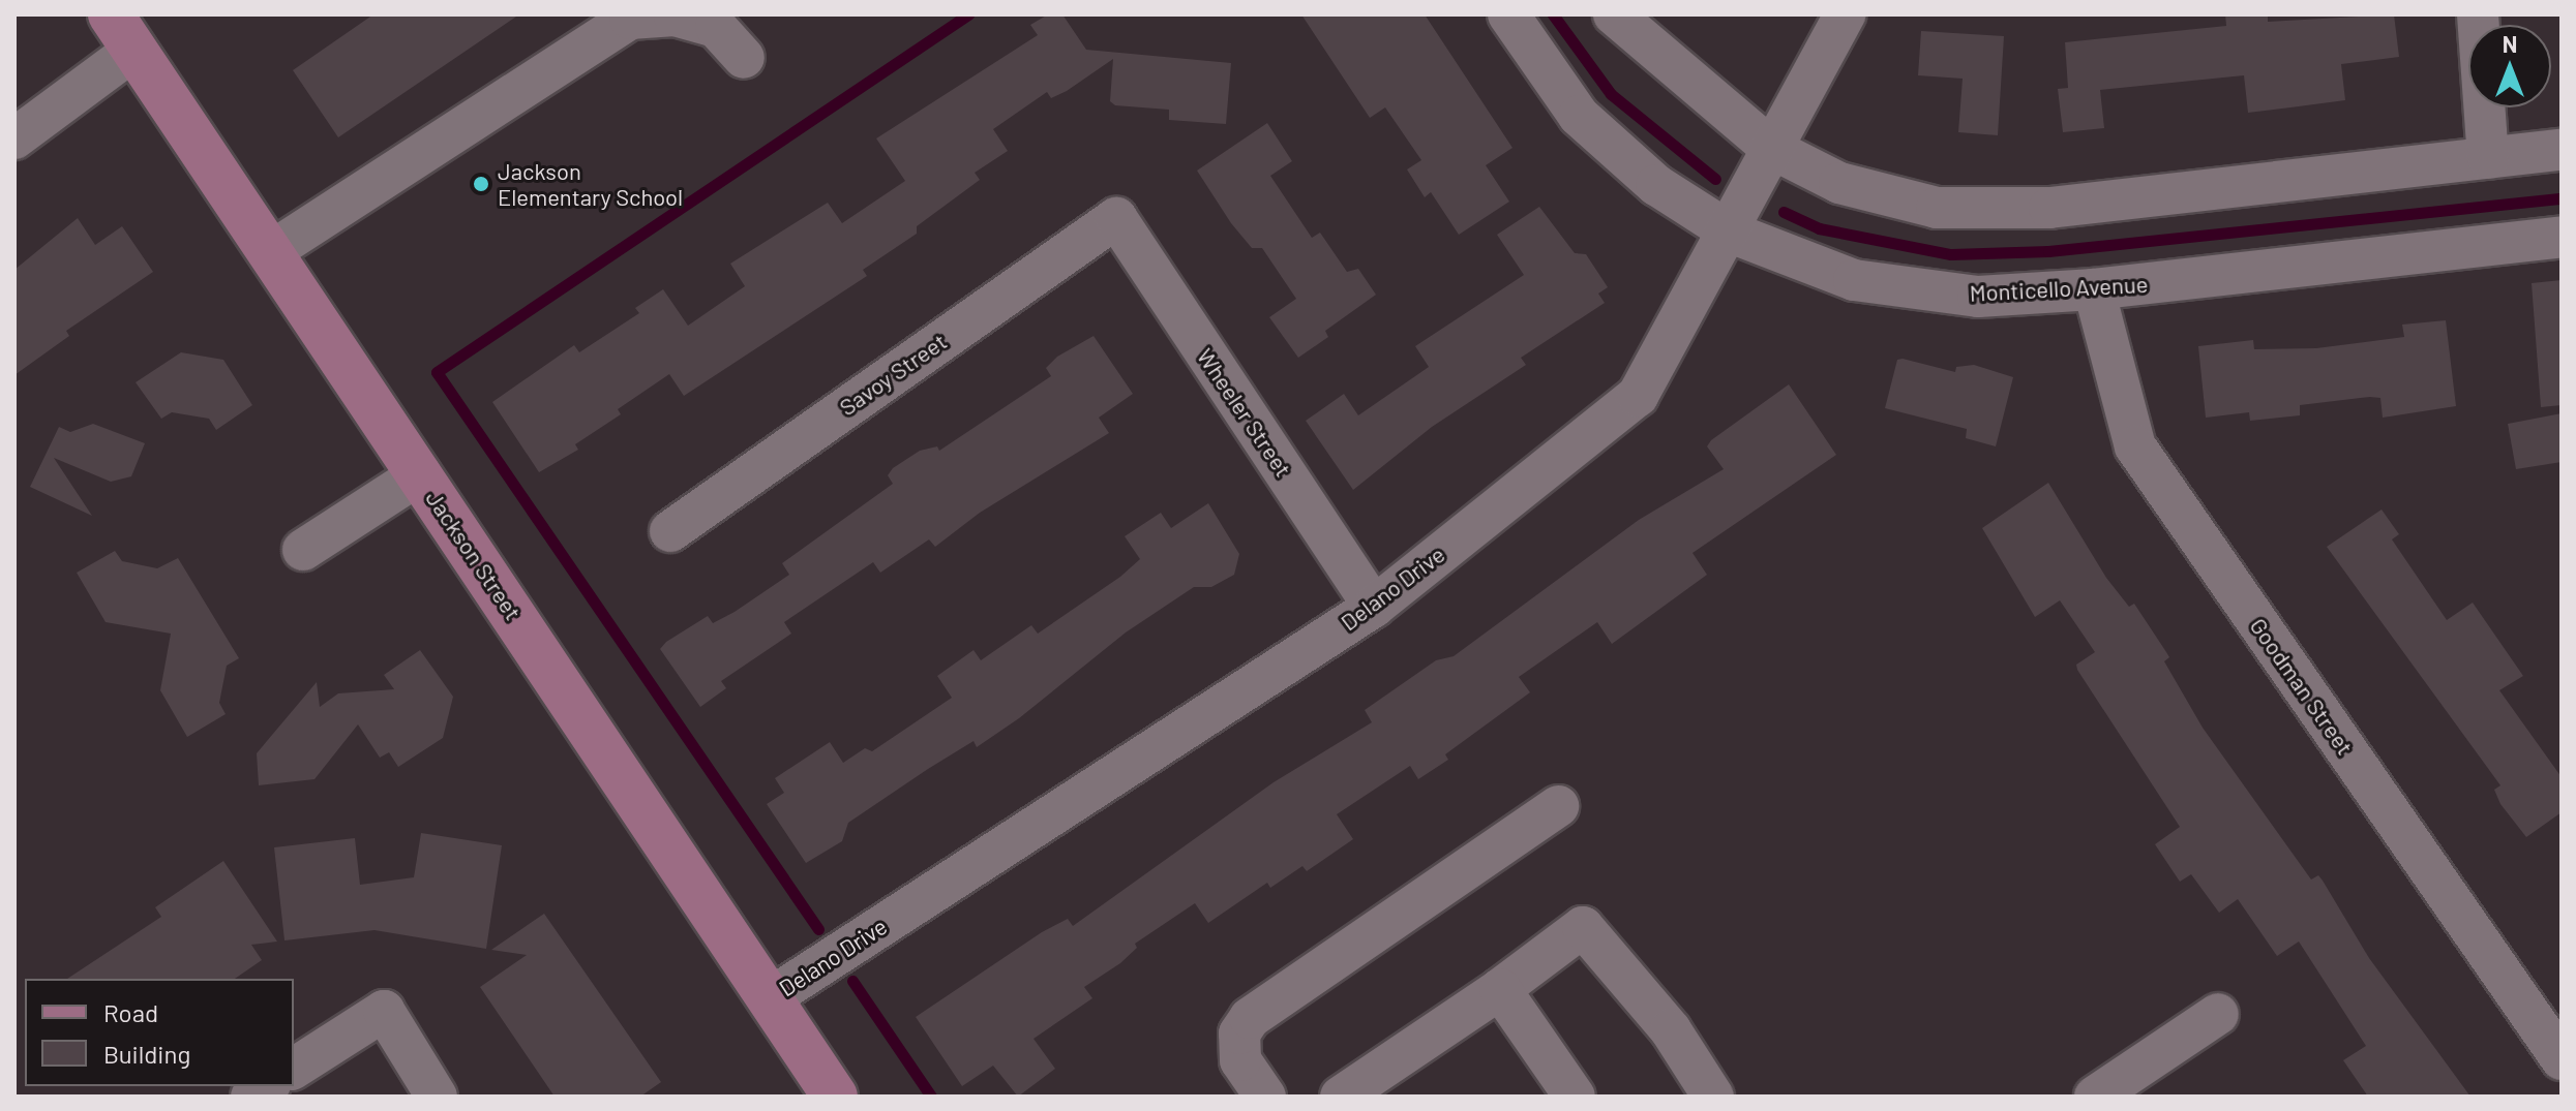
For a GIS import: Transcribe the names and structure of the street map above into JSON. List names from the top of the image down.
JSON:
{
  "streets": {
    "main road": ["Jackson Street"],
    "street": [
      "Monticello Avenue",
      "Savoy Street",
      "Wheeler Street",
      "Delano Drive",
      "Goodman Street"
    ]
  },
  "crossings": [
    ["Monticello Avenue", "Delano Drive"],
    ["Monticello Avenue", "Goodman Street"],
    ["Savoy Street", "Wheeler Street"],
    ["Wheeler Street", "Delano Drive"],
    ["Jackson Street", "Delano Drive"]
  ],
  "places": ["Jackson Elementary School"],
  "legend": ["Road", "Building"],
  "north": "top"
}
